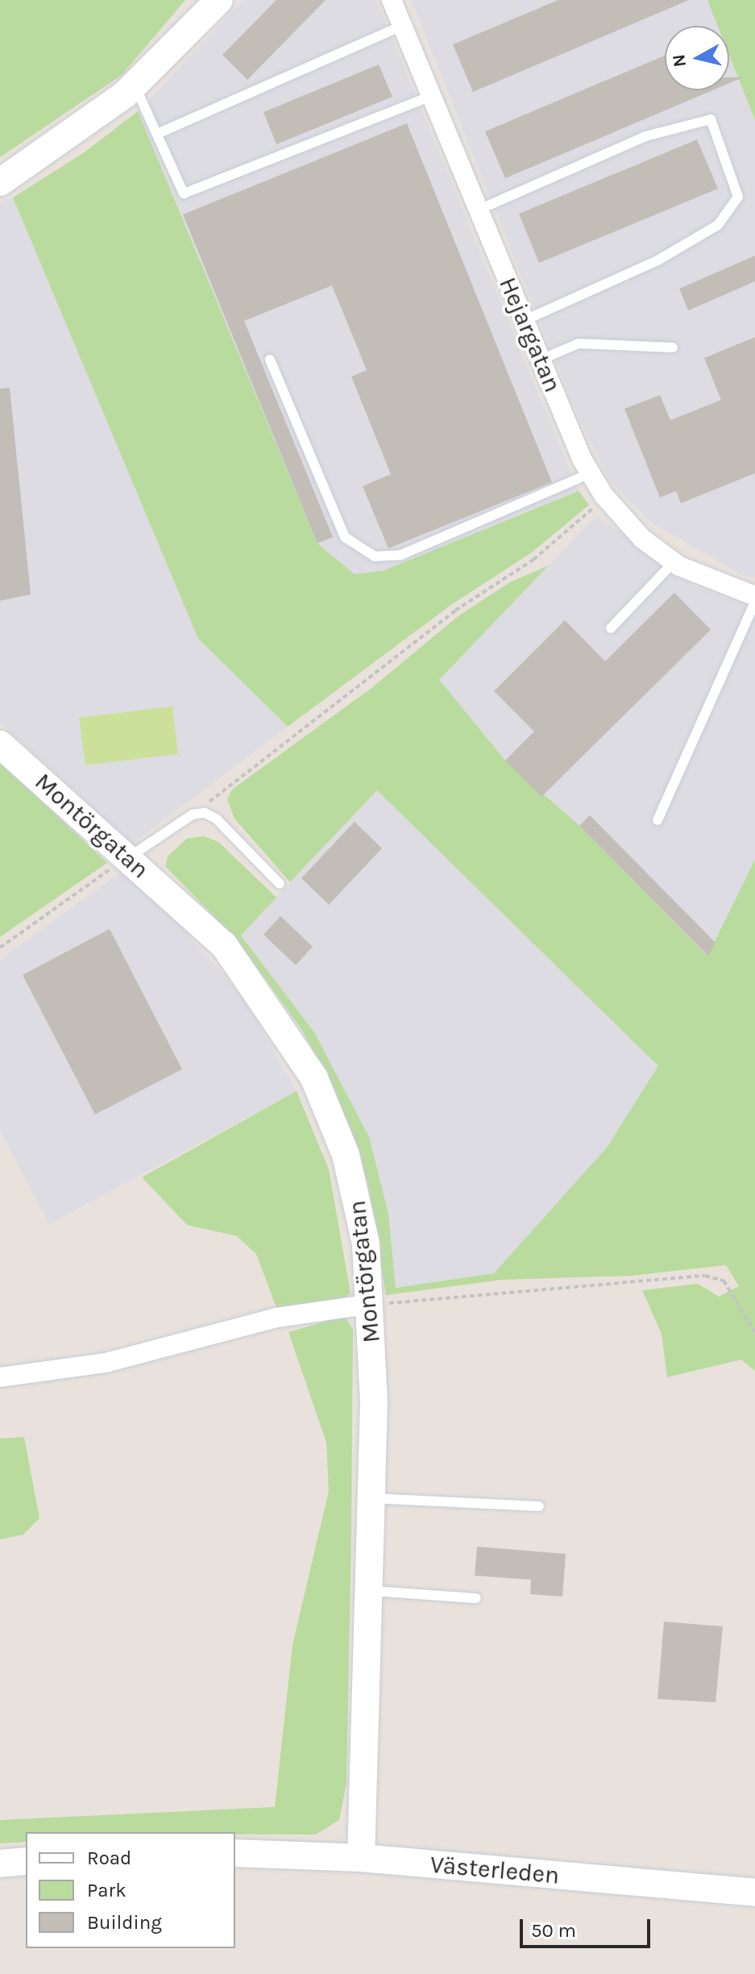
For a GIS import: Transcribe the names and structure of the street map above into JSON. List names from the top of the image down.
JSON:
{
  "streets": {
    "street": ["Hejargatan", "Montörgatan", "Västerleden"]
  },
  "crossings": [
    ["Montörgatan", "Västerleden"]
  ],
  "legend": ["Road", "Park", "Building"],
  "scale_bar": "50 m",
  "north": "left"
}
